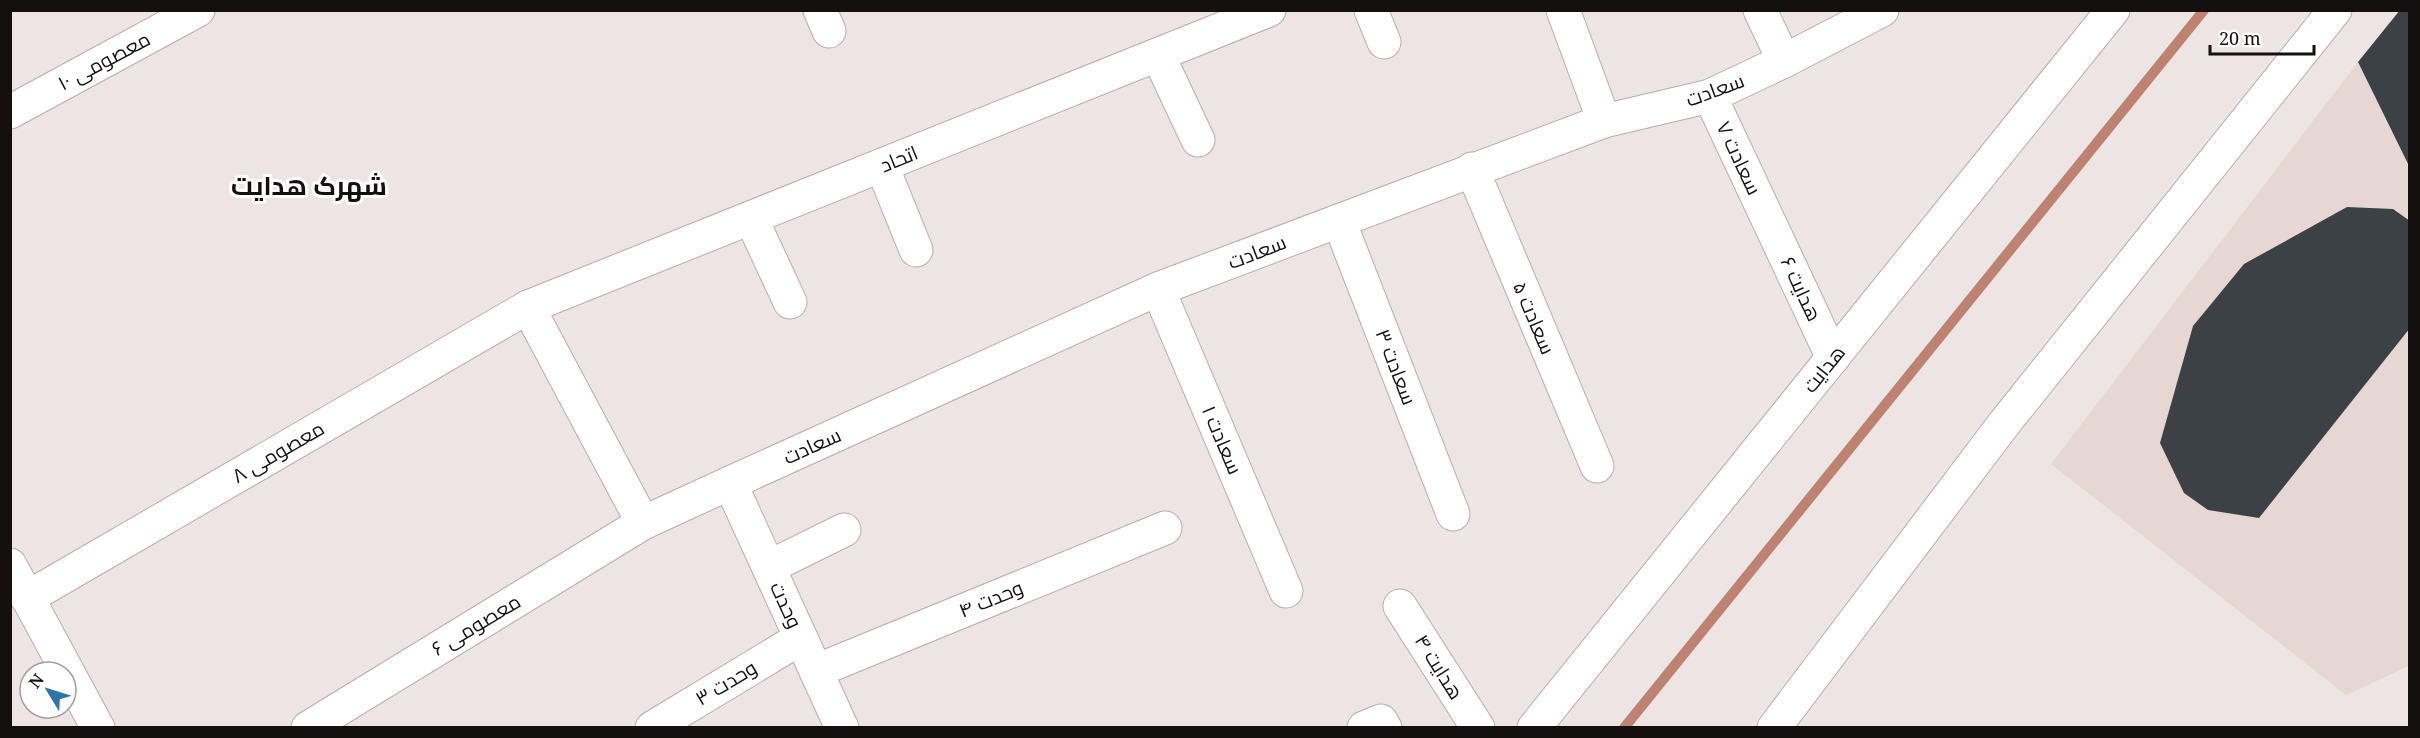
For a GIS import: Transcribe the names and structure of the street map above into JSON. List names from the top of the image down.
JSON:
{
  "streets": {
    "street": [
      "معصومی ۱۰",
      "سعادت",
      "سعادت ۷",
      "اتحاد",
      "هدایت ۶",
      "سعادت ۵",
      "سعادت ۳",
      "هدایت",
      "سعادت ۱",
      "معصومی ۸",
      "وحدت ۴",
      "وحدت",
      "معصومی ۶",
      "هدایت ۴",
      "وحدت ۳"
    ]
  },
  "crossings": [
    ["سعادت", "سعادت ۷"],
    ["سعادت", "سعادت ۵"],
    ["سعادت", "سعادت ۳"],
    ["سعادت", "سعادت ۱"],
    ["سعادت", "وحدت"],
    ["سعادت", "معصومی ۶"],
    ["سعادت ۷", "هدایت ۶"],
    ["اتحاد", "معصومی ۸"],
    ["هدایت ۶", "هدایت"],
    ["وحدت ۴", "وحدت"],
    ["وحدت", "وحدت ۳"]
  ],
  "districts": ["شهرک هدایت"],
  "scale_bar": "20 m",
  "north": "top left"
}
